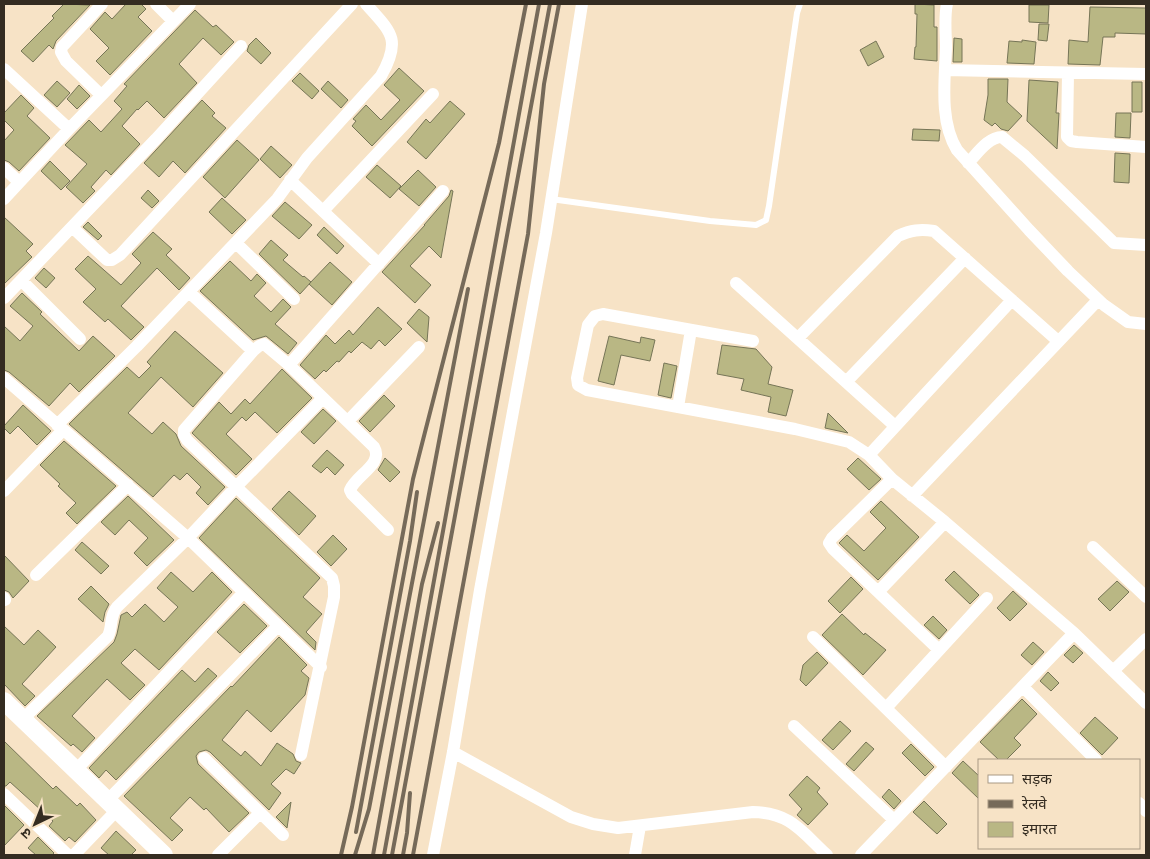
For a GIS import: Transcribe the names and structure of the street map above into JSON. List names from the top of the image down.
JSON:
{
  "legend": ["सड़क", "रेलवे", "इमारत"],
  "north": "bottom left"
}
